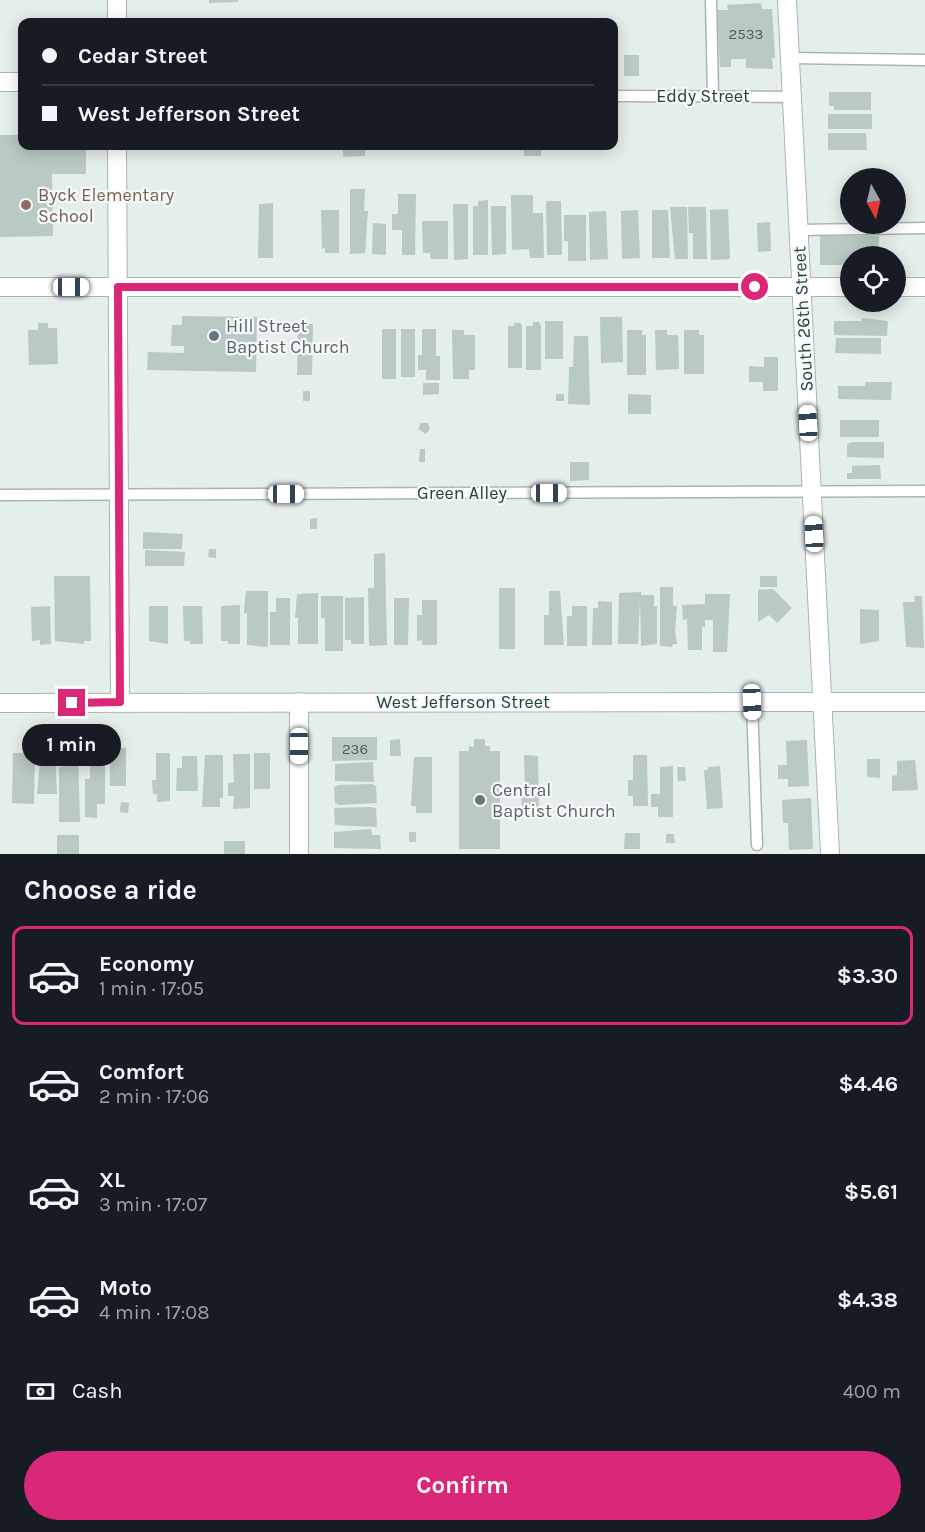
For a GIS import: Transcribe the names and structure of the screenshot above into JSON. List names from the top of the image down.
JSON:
{
  "streets": {
    "street": ["South 26th Street", "West Jefferson Street"],
    "lane": ["Eddy Street", "Green Alley"]
  },
  "crossings": [
    ["Eddy Street", "South 26th Street"],
    ["South 26th Street", "Green Alley"],
    ["South 26th Street", "West Jefferson Street"]
  ],
  "places": ["Byck Elementary School", "Hill Street Baptist Church", "Central Baptist Church"],
  "house_numbers": ["2533", "236"],
  "north": "bottom",
  "page": {
    "banner": ["Cedar Street", "West Jefferson Street"],
    "bubble": "1 min",
    "heading": "Choose a ride",
    "list": [
      {
        "name": "Economy",
        "note": "1 min · 17:05",
        "value": "$3.30"
      },
      {
        "name": "Comfort",
        "note": "2 min · 17:06",
        "value": "$4.46"
      },
      {
        "name": "XL",
        "note": "3 min · 17:07",
        "value": "$5.61"
      },
      {
        "name": "Moto",
        "note": "4 min · 17:08",
        "value": "$4.38"
      }
    ],
    "pay": ["Cash", "400 m"],
    "buttons": "Confirm"
  }
}
